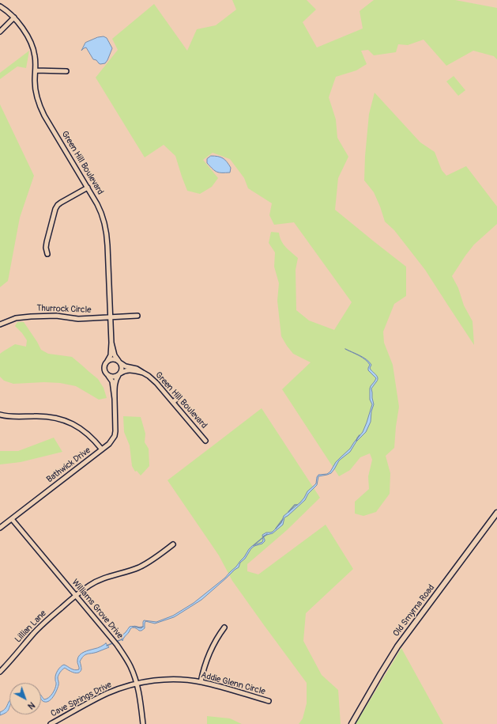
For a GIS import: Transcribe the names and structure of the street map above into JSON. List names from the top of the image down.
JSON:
{
  "streets": {
    "street": [
      "Green Hill Boulevard",
      "Thurrock Circle",
      "Bathwick Drive",
      "Williams Grove Drive",
      "Old Smyrna Road",
      "Lillian Lane",
      "Addie Glenn Circle",
      "Cave Springs Drive"
    ]
  },
  "crossings": [
    ["Green Hill Boulevard", "Thurrock Circle"],
    ["Green Hill Boulevard", "Bathwick Drive"],
    ["Bathwick Drive", "Williams Grove Drive"],
    ["Williams Grove Drive", "Lillian Lane"],
    ["Williams Grove Drive", "Addie Glenn Circle"],
    ["Williams Grove Drive", "Cave Springs Drive"],
    ["Addie Glenn Circle", "Cave Springs Drive"]
  ],
  "north": "bottom right"
}
